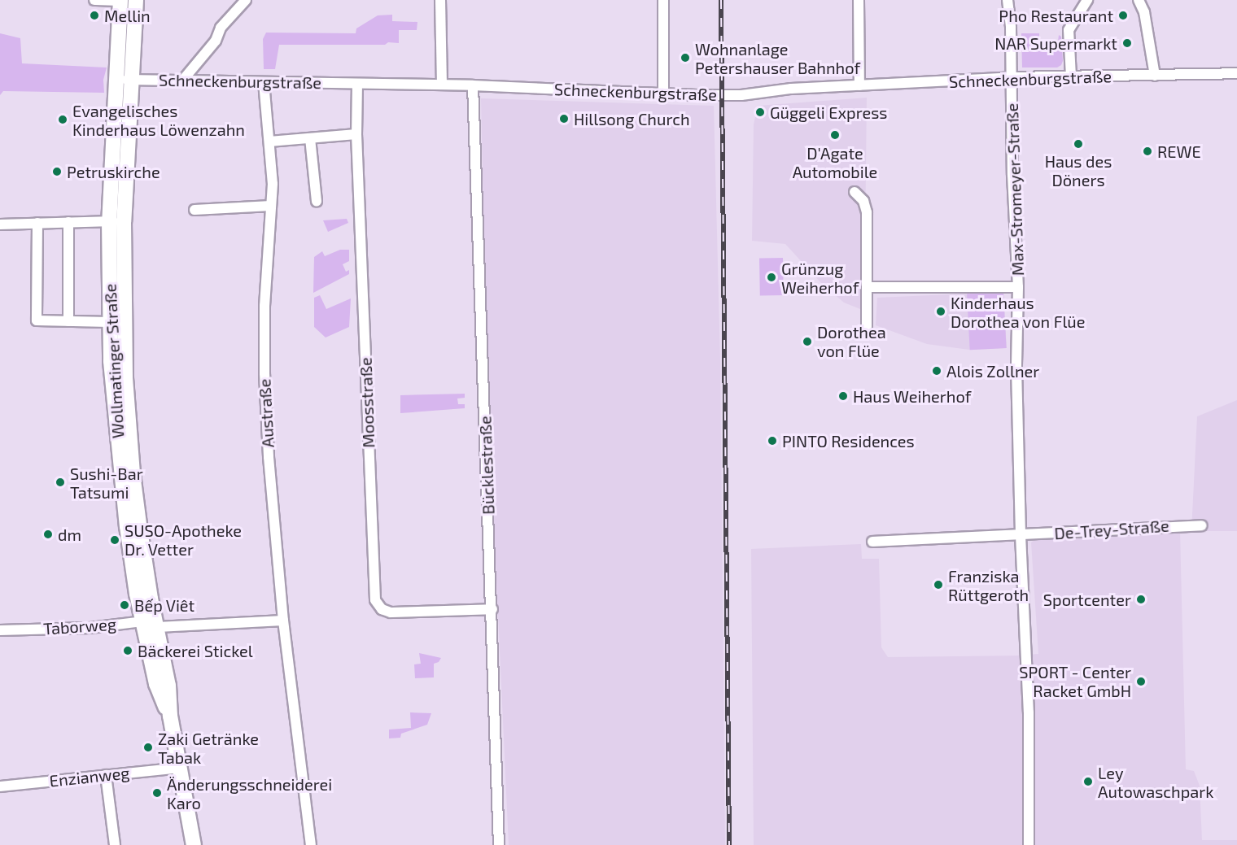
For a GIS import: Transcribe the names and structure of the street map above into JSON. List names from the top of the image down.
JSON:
{
  "streets": {
    "main road": ["Wollmatinger Straße"],
    "street": [
      "Schneckenburgstraße",
      "Max-Stromeyer-Straße",
      "Moosstraße",
      "Austraße",
      "Bücklestraße",
      "De-Trey-Straße",
      "Taborweg",
      "Enzianweg"
    ]
  },
  "crossings": [
    ["Schneckenburgstraße", "Max-Stromeyer-Straße"],
    ["Schneckenburgstraße", "Wollmatinger Straße"],
    ["Schneckenburgstraße", "Moosstraße"],
    ["Schneckenburgstraße", "Austraße"],
    ["Schneckenburgstraße", "Bücklestraße"],
    ["Max-Stromeyer-Straße", "De-Trey-Straße"],
    ["Wollmatinger Straße", "Taborweg"],
    ["Wollmatinger Straße", "Enzianweg"],
    ["Moosstraße", "Bücklestraße"]
  ],
  "places": [
    "Mellin",
    "Pho Restaurant",
    "NAR Supermarkt",
    "Wohnanlage Petershauser Bahnhof",
    "Güggeli Express",
    "Hillsong Church",
    "Evangelisches Kinderhaus Löwenzahn",
    "D'Agate Automobile",
    "Haus des Döners",
    "REWE",
    "Petruskirche",
    "Grünzug Weiherhof",
    "Kinderhaus Dorothea von Flüe",
    "Dorothea von Flüe",
    "Alois Zollner",
    "Haus Weiherhof",
    "PINTO Residences",
    "Sushi-Bar Tatsumi",
    "dm",
    "SUSO-Apotheke Dr. Vetter",
    "Franziska Rüttgeroth",
    "Sportcenter",
    "Bếp Viêt",
    "Bäckerei Stickel",
    "SPORT - Center Racket GmbH",
    "Zaki Getränke Tabak",
    "Ley Autowaschpark",
    "Änderungsschneiderei Karo"
  ]
}
